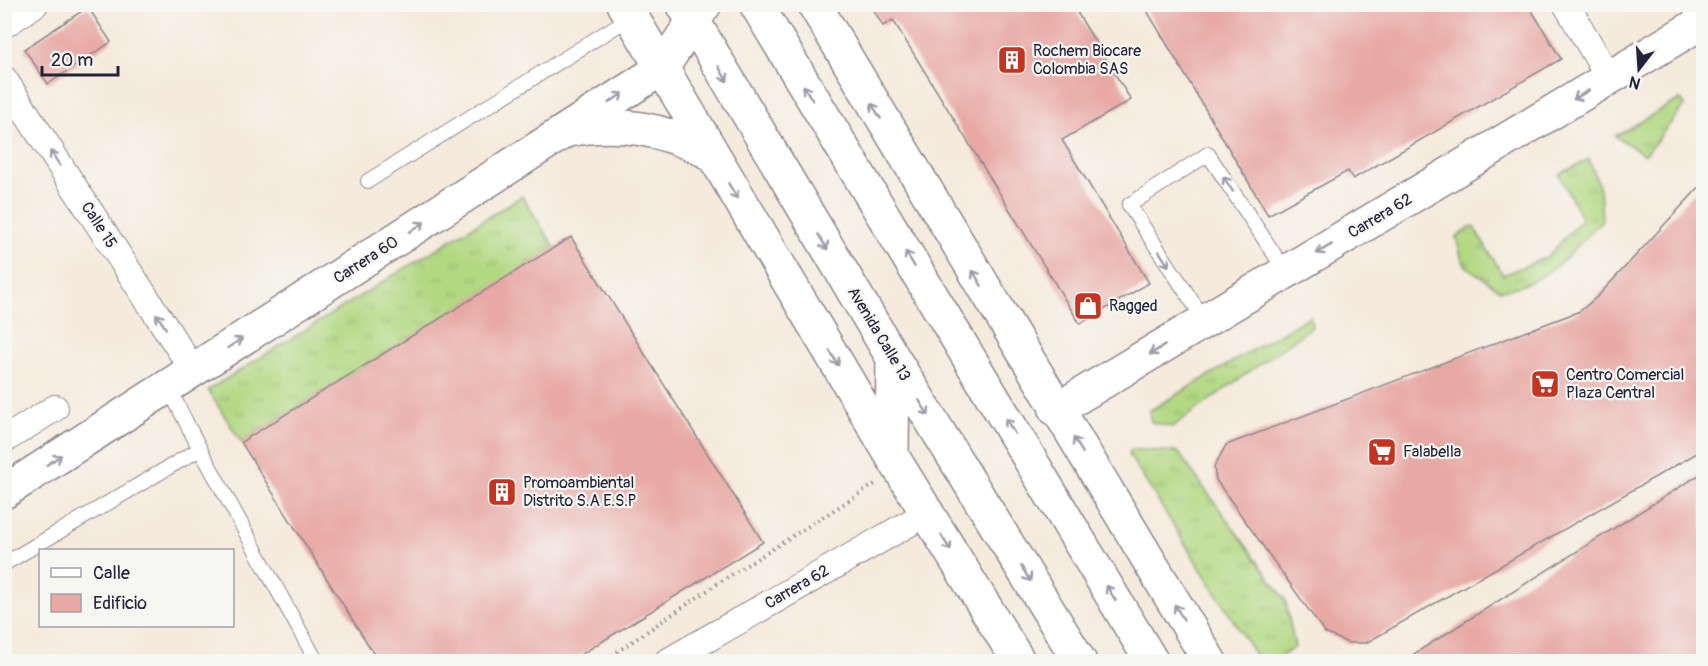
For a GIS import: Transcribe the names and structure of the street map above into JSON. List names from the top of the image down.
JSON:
{
  "streets": {
    "main road": ["Carrera 62", "Carrera 60", "Avenida Calle 13"],
    "street": ["Calle 15"]
  },
  "crossings": [
    ["Calle 15", "Carrera 60"],
    ["Carrera 60", "Avenida Calle 13"]
  ],
  "one_way": ["Carrera 62", "Calle 15", "Carrera 60"],
  "places": {
    "building": ["Rochem Biocare Colombia SAS", "Promoambiental Distrito S.A E.S.P"],
    "shop": ["Ragged"],
    "supermarket": ["Centro Comercial Plaza Central", "Falabella"]
  },
  "legend": ["Calle", "Edificio"],
  "scale_bar": "20 m",
  "north": "bottom"
}
